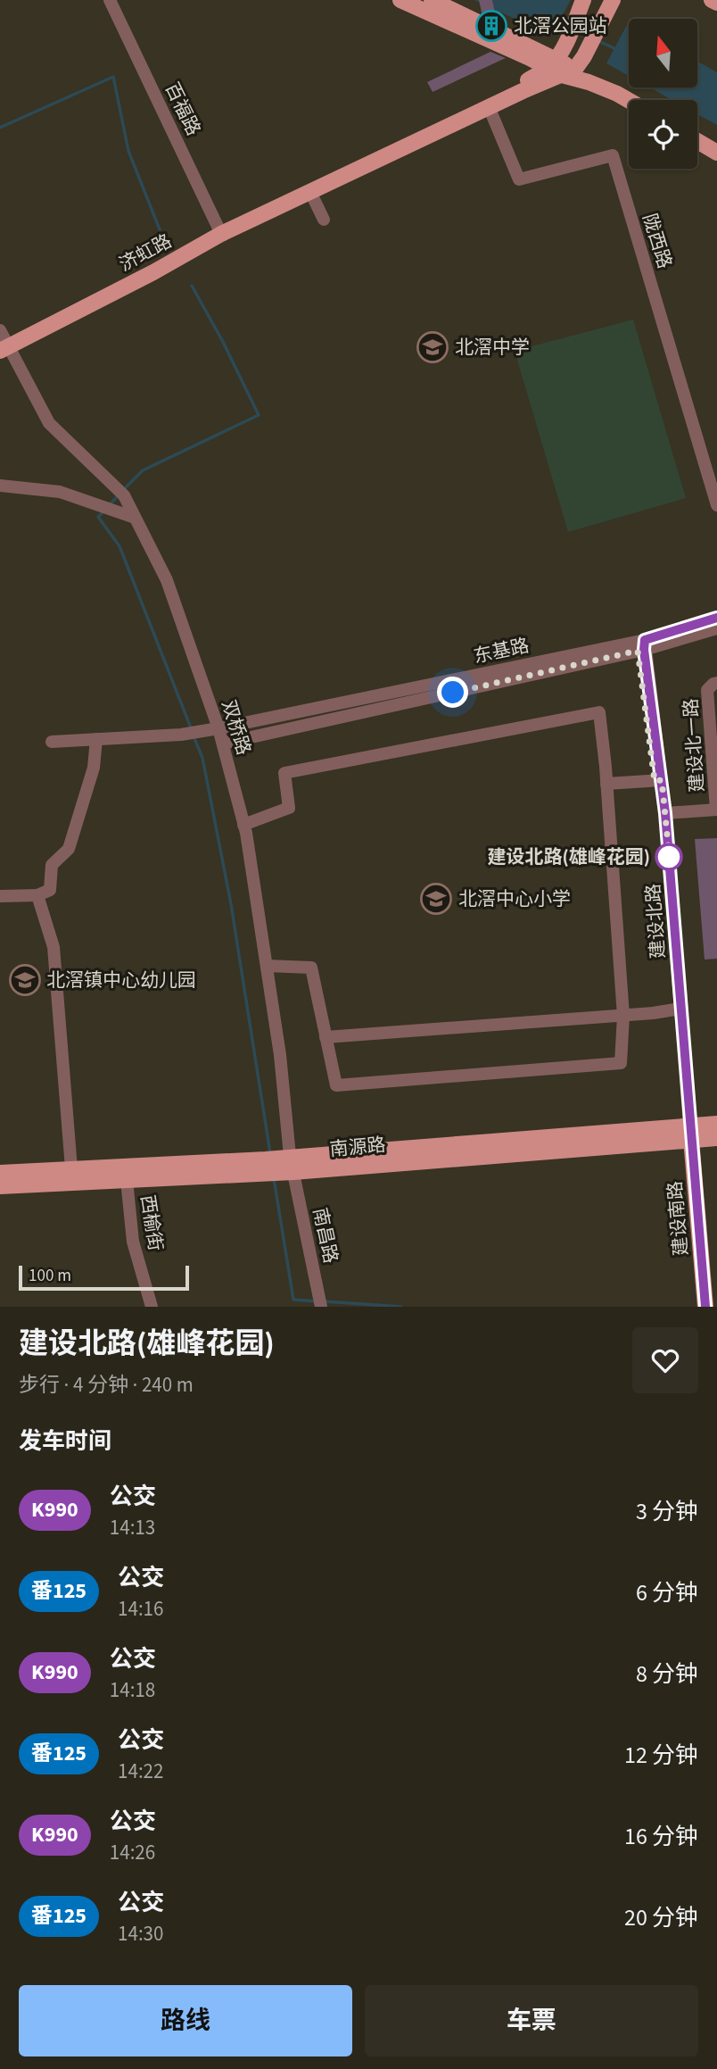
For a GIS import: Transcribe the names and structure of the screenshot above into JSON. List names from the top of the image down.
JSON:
{
  "streets": {
    "main road": ["济虹路", "南源路"],
    "street": [
      "百福路",
      "陇西路",
      "东基路",
      "双桥路",
      "建设北一路",
      "建设北路",
      "西榆街",
      "南昌路"
    ]
  },
  "crossings": [
    ["百福路", "济虹路"],
    ["陇西路", "济虹路"],
    ["济虹路", "双桥路"],
    ["东基路", "双桥路"],
    ["东基路", "建设北路"],
    ["双桥路", "南源路"],
    ["双桥路", "南昌路"],
    ["建设北路", "南源路"],
    ["南源路", "西榆街"],
    ["南源路", "南昌路"]
  ],
  "places": {
    "building": ["北滘公园站"],
    "school or university": ["北滘中学", "北滘中心小学", "北滘镇中心幼儿园"],
    "other": ["建设北路(雄峰花园)"]
  },
  "lines": ["bus line K990"],
  "scale_bar": "100 m",
  "north": "top",
  "page": {
    "scale": "100 m",
    "heading": [
      ["建设北路(雄峰花园)", "步行 · 4 分钟 · 240 m"],
      "发车时间"
    ],
    "list": [
      {
        "mark": "K990",
        "name": "公交",
        "note": "14:13",
        "value": "3 分钟"
      },
      {
        "mark": "番125",
        "name": "公交",
        "note": "14:16",
        "value": "6 分钟"
      },
      {
        "mark": "K990",
        "name": "公交",
        "note": "14:18",
        "value": "8 分钟"
      },
      {
        "mark": "番125",
        "name": "公交",
        "note": "14:22",
        "value": "12 分钟"
      },
      {
        "mark": "K990",
        "name": "公交",
        "note": "14:26",
        "value": "16 分钟"
      },
      {
        "mark": "番125",
        "name": "公交",
        "note": "14:30",
        "value": "20 分钟"
      }
    ],
    "buttons": ["路线", "车票"]
  }
}
